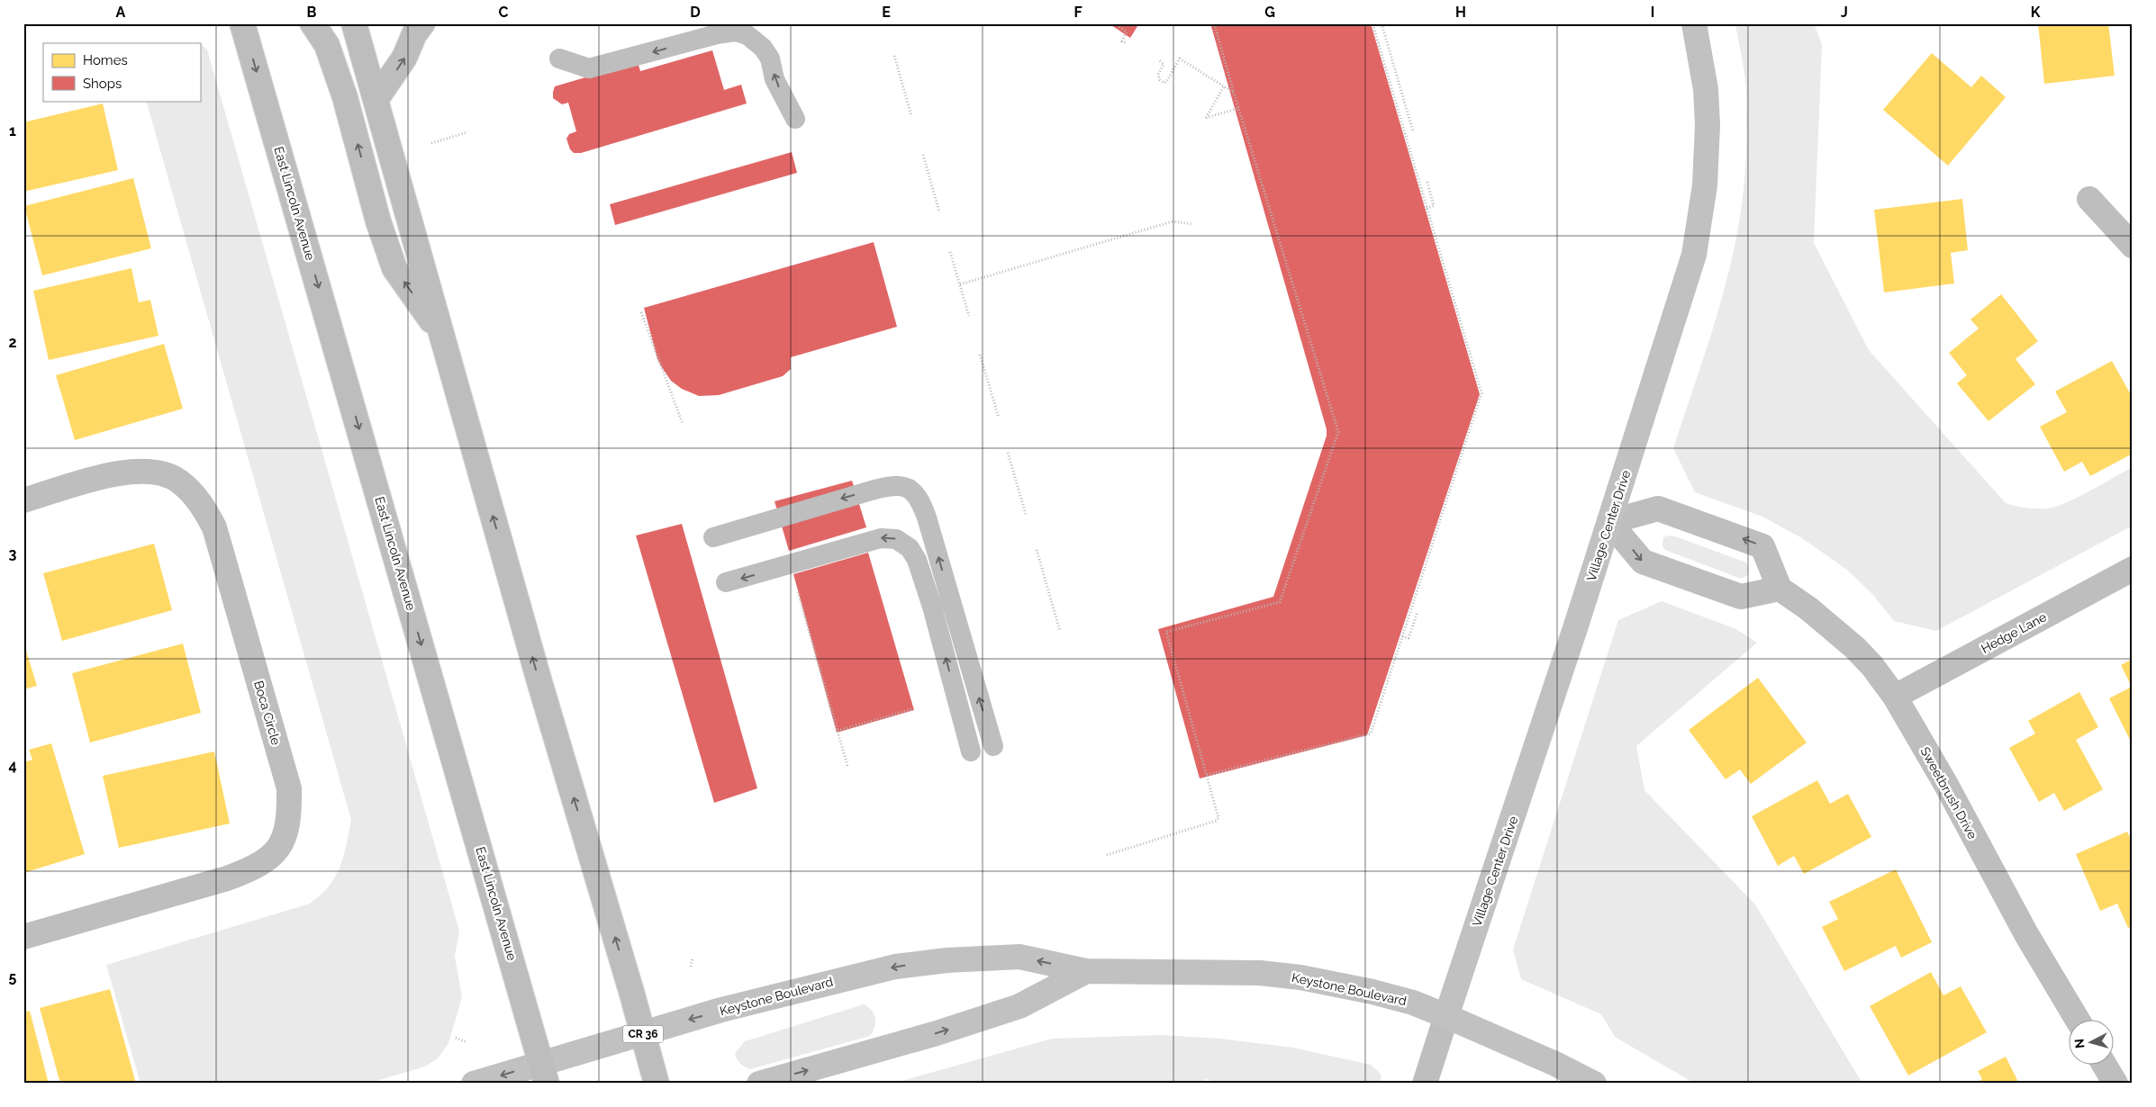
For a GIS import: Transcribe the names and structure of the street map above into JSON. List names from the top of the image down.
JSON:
{
  "streets": {
    "main road": ["East Lincoln Avenue", "CR 36"],
    "street": [
      "Village Center Drive",
      "Hedge Lane",
      "Boca Circle",
      "Sweetbrush Drive",
      "Keystone Boulevard"
    ]
  },
  "crossings": [
    ["East Lincoln Avenue", "Keystone Boulevard"],
    ["Village Center Drive", "Keystone Boulevard"],
    ["Hedge Lane", "Sweetbrush Drive"],
    ["Keystone Boulevard", "CR 36"]
  ],
  "legend": ["Homes", "Shops"],
  "north": "left",
  "grid": {
    "columns": [
      "A",
      "B",
      "C",
      "D",
      "E",
      "F",
      "G",
      "H",
      "I",
      "J",
      "K"
    ],
    "rows": [
      "1",
      "2",
      "3",
      "4",
      "5"
    ]
  }
}
